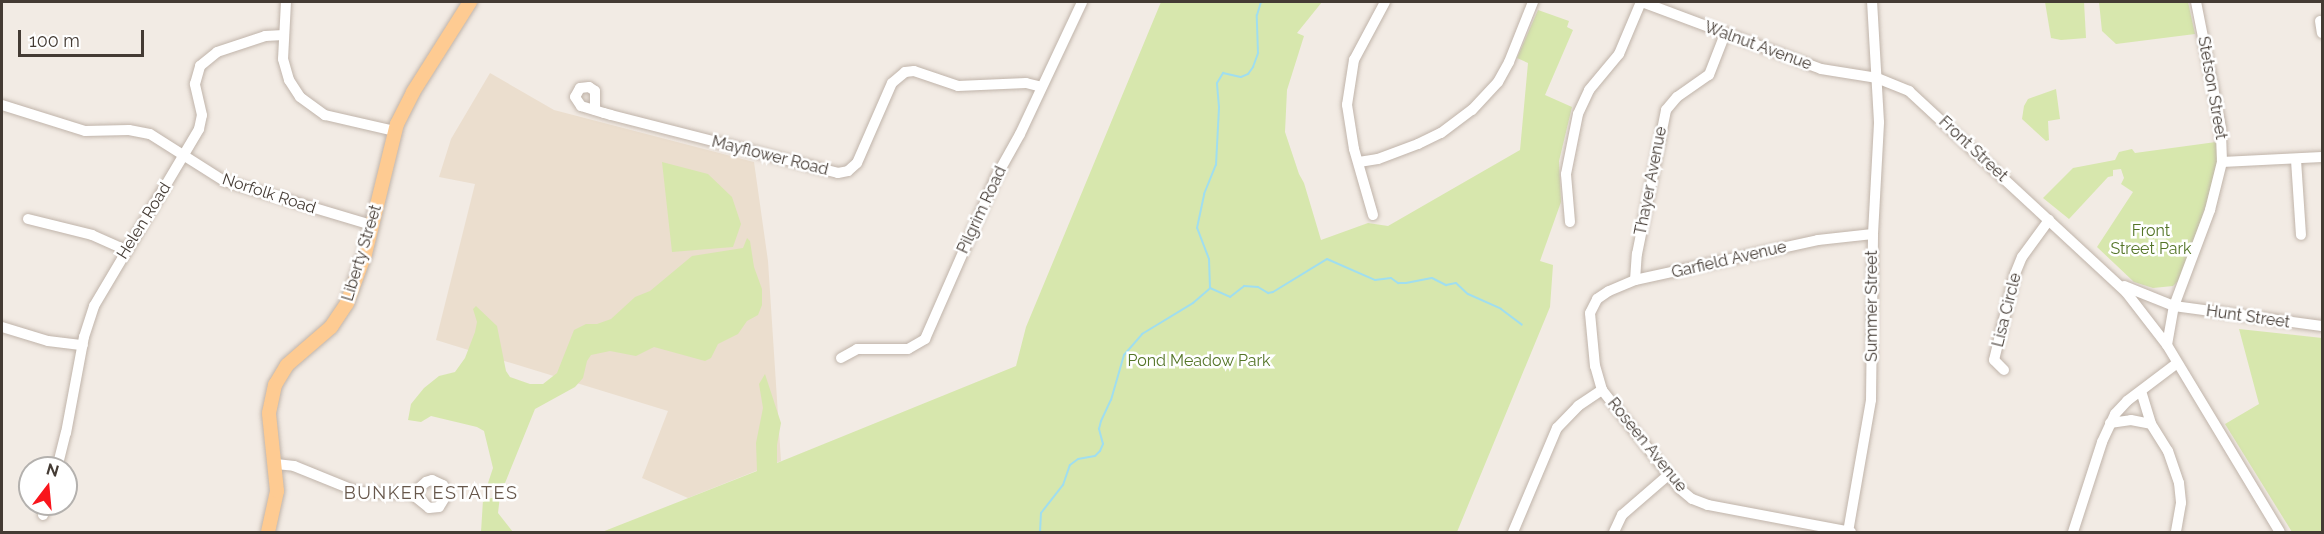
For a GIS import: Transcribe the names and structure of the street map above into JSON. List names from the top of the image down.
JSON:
{
  "streets": {
    "main road": ["Liberty Street"],
    "street": [
      "Walnut Avenue",
      "Stetson Street",
      "Front Street",
      "Mayflower Road",
      "Thayer Avenue",
      "Norfolk Road",
      "Pilgrim Road",
      "Helen Road",
      "Garfield Avenue",
      "Summer Street",
      "Lisa Circle",
      "Hunt Street",
      "Roseen Avenue"
    ]
  },
  "crossings": [
    ["Walnut Avenue", "Front Street"],
    ["Walnut Avenue", "Thayer Avenue"],
    ["Walnut Avenue", "Summer Street"],
    ["Stetson Street", "Front Street"],
    ["Stetson Street", "Hunt Street"],
    ["Front Street", "Summer Street"],
    ["Front Street", "Lisa Circle"],
    ["Front Street", "Hunt Street"],
    ["Mayflower Road", "Pilgrim Road"],
    ["Thayer Avenue", "Garfield Avenue"],
    ["Norfolk Road", "Helen Road"],
    ["Norfolk Road", "Liberty Street"],
    ["Garfield Avenue", "Summer Street"],
    ["Garfield Avenue", "Roseen Avenue"],
    ["Summer Street", "Roseen Avenue"]
  ],
  "districts": ["BUNKER ESTATES"],
  "parks": ["Front Street Park", "Pond Meadow Park"],
  "scale_bar": "100 m",
  "north": "top"
}
